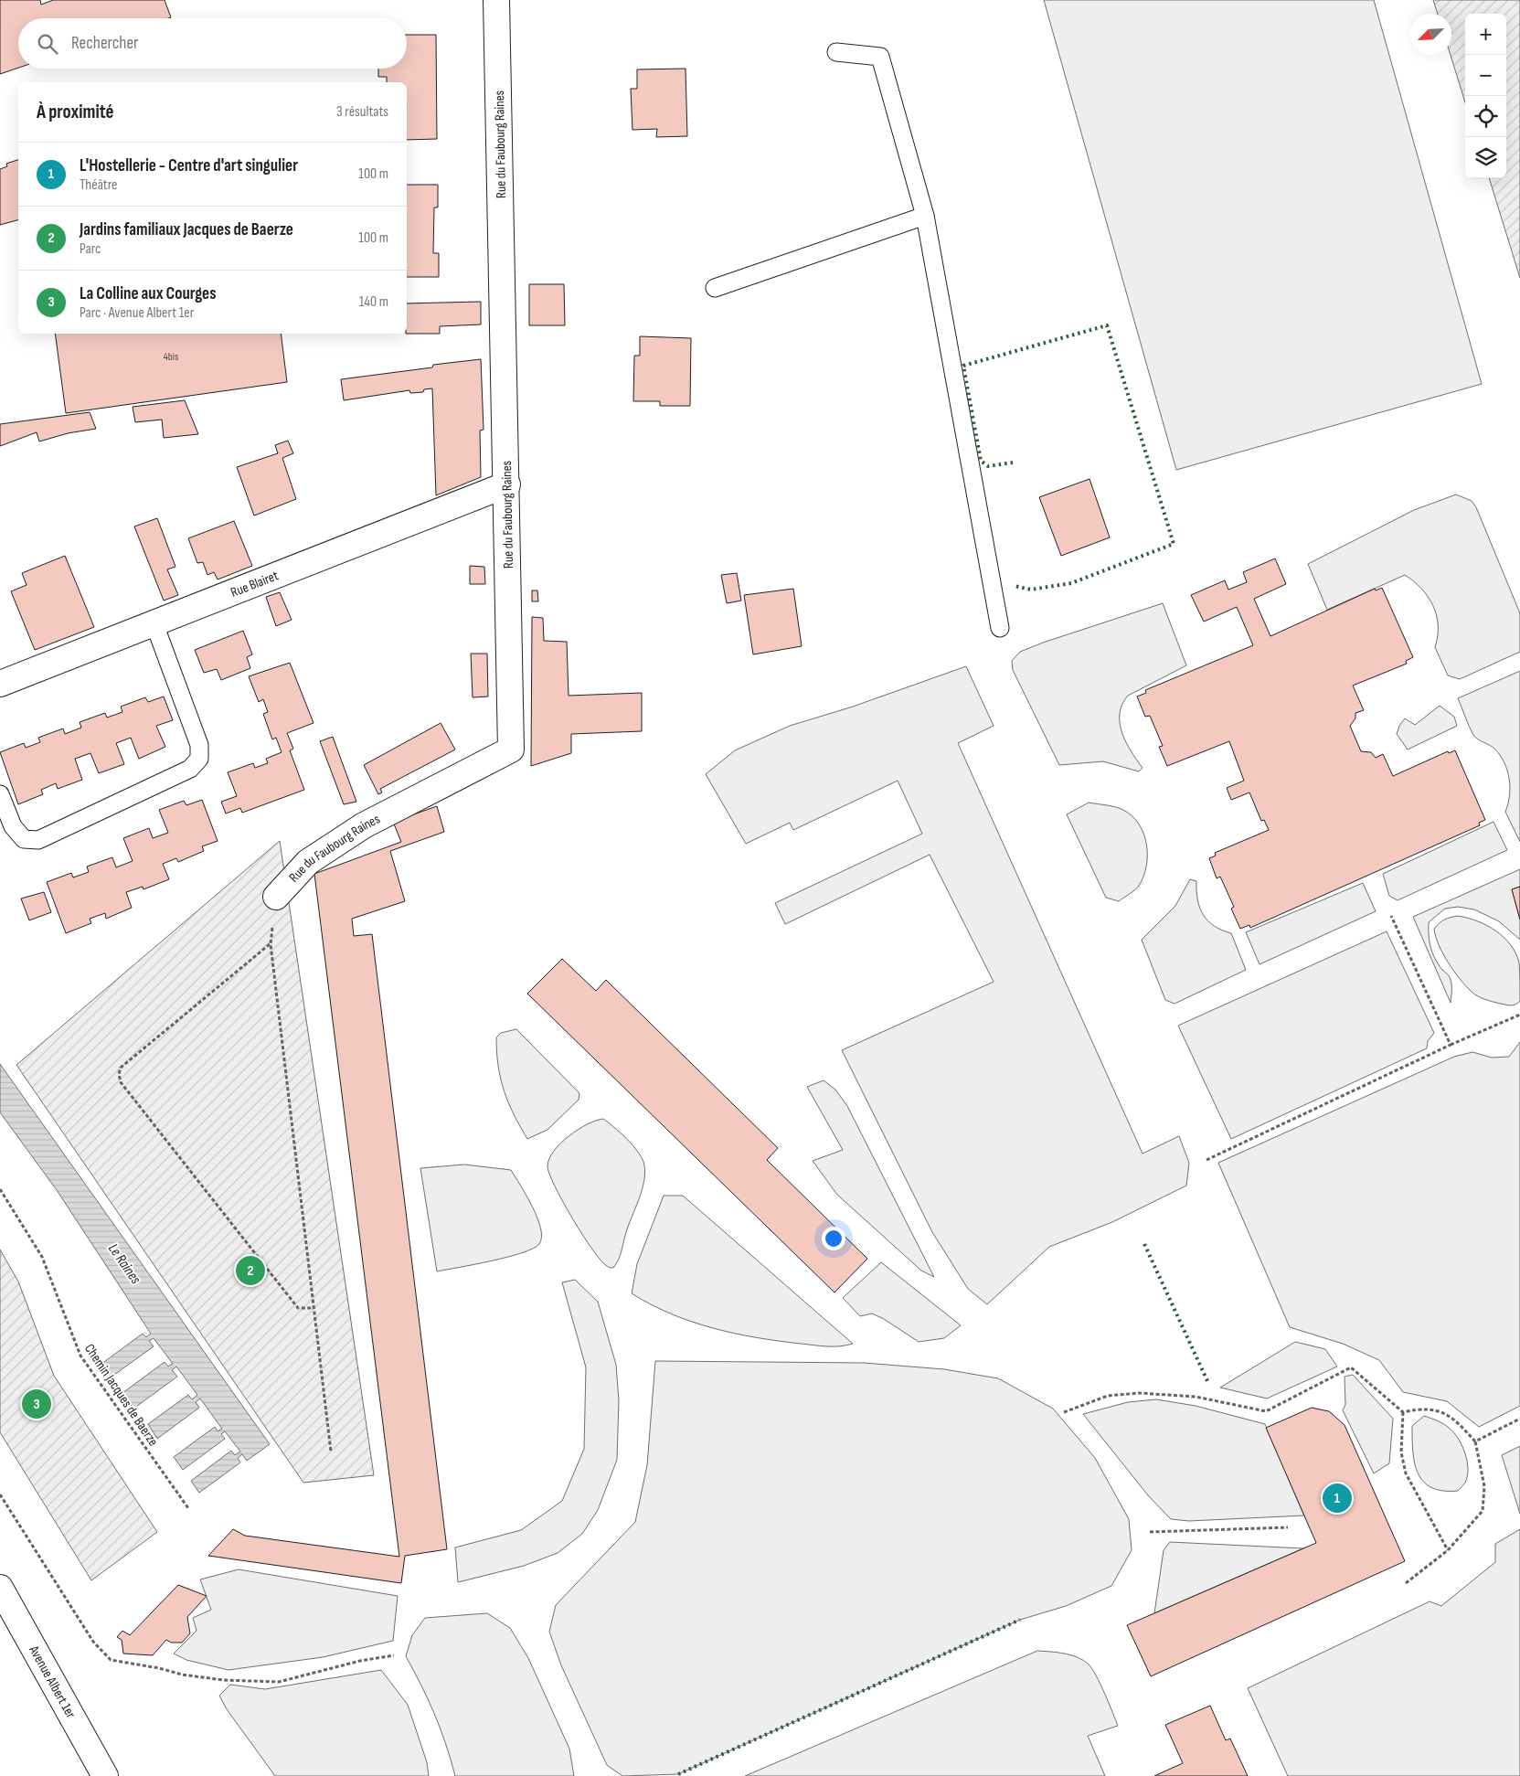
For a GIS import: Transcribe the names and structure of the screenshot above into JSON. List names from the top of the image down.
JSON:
{
  "streets": {
    "street": ["Rue du Faubourg Raines", "Rue Blairet", "Avenue Albert 1er"],
    "path": ["Chemin Jacques de Baerze"]
  },
  "crossings": [
    ["Rue du Faubourg Raines", "Rue Blairet"]
  ],
  "water": ["Le Raines"],
  "house_numbers": ["4bis"],
  "north": "bottom left",
  "page": {
    "map_buttons": ["+", "−"],
    "search": "Rechercher",
    "heading": ["À proximité", "3 résultats"],
    "list": [
      {
        "mark": "1",
        "name": "L'Hostellerie - Centre d'art singulier",
        "note": "Théâtre",
        "value": "100 m"
      },
      {
        "mark": "2",
        "name": "Jardins familiaux Jacques de Baerze",
        "note": "Parc",
        "value": "100 m"
      },
      {
        "mark": "3",
        "name": "La Colline aux Courges",
        "note": "Parc · Avenue Albert 1er",
        "value": "140 m"
      }
    ],
    "pins": ["2", "3", "1"]
  }
}
